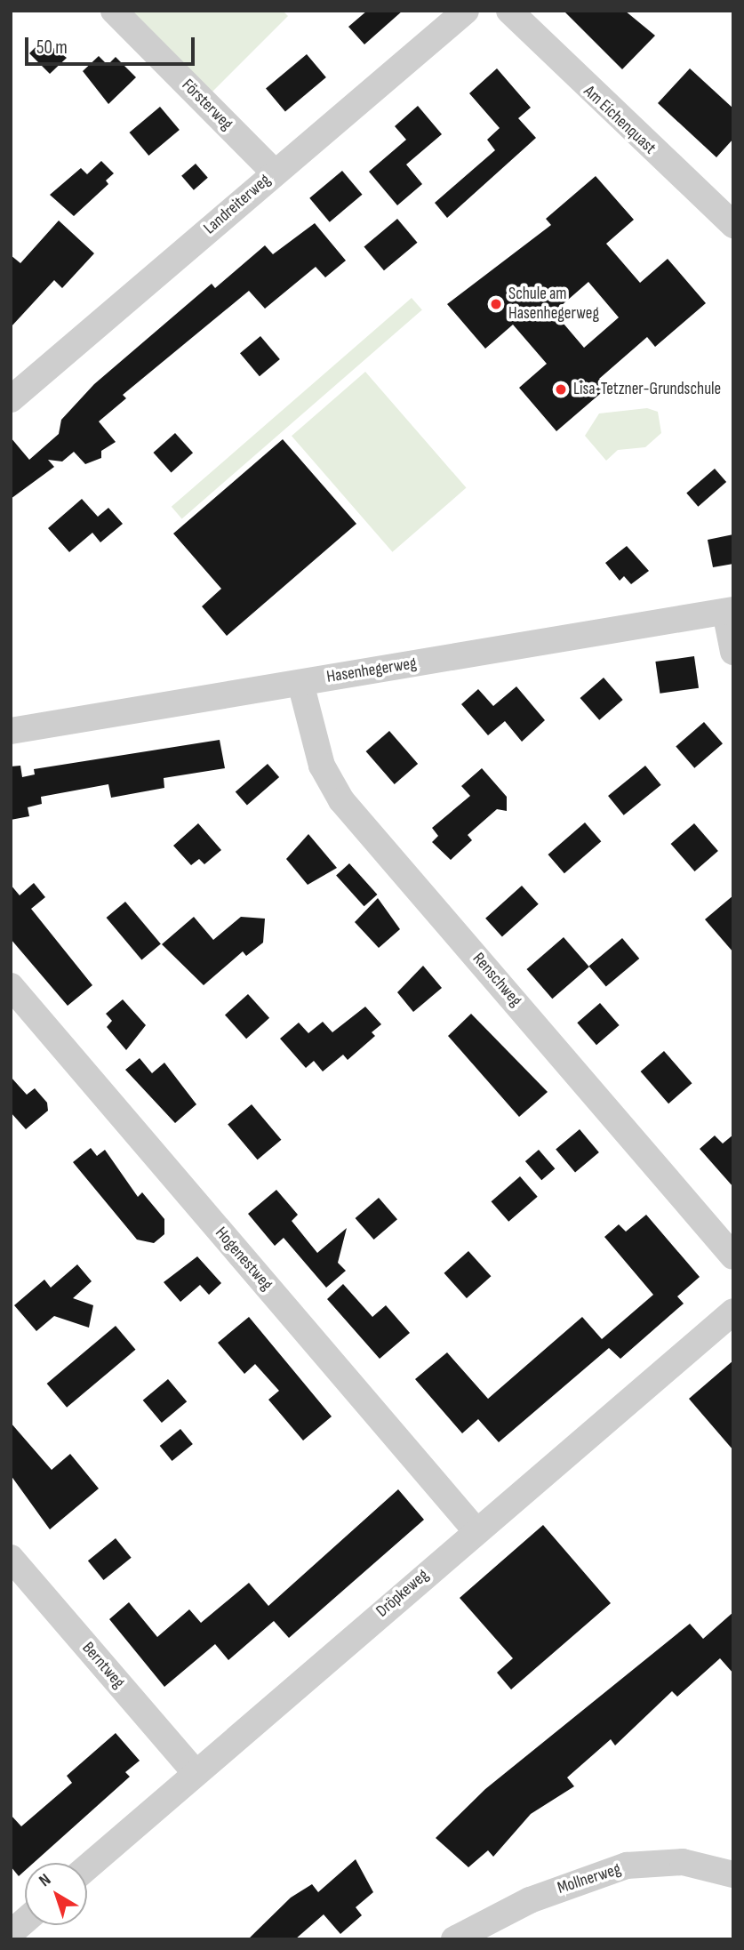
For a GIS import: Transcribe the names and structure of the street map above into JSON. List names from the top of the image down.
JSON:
{
  "streets": {
    "street": [
      "Försterweg",
      "Am Eichenquast",
      "Landreiterweg",
      "Hasenhegerweg",
      "Renschweg",
      "Hogenestweg",
      "Dröpkeweg",
      "Berntweg",
      "Mollnerweg"
    ]
  },
  "crossings": [
    ["Försterweg", "Landreiterweg"],
    ["Hasenhegerweg", "Renschweg"],
    ["Hogenestweg", "Dröpkeweg"],
    ["Dröpkeweg", "Berntweg"]
  ],
  "places": ["Schule am Hasenhegerweg", "Lisa-Tetzner-Grundschule"],
  "scale_bar": "50 m",
  "north": "top left"
}
